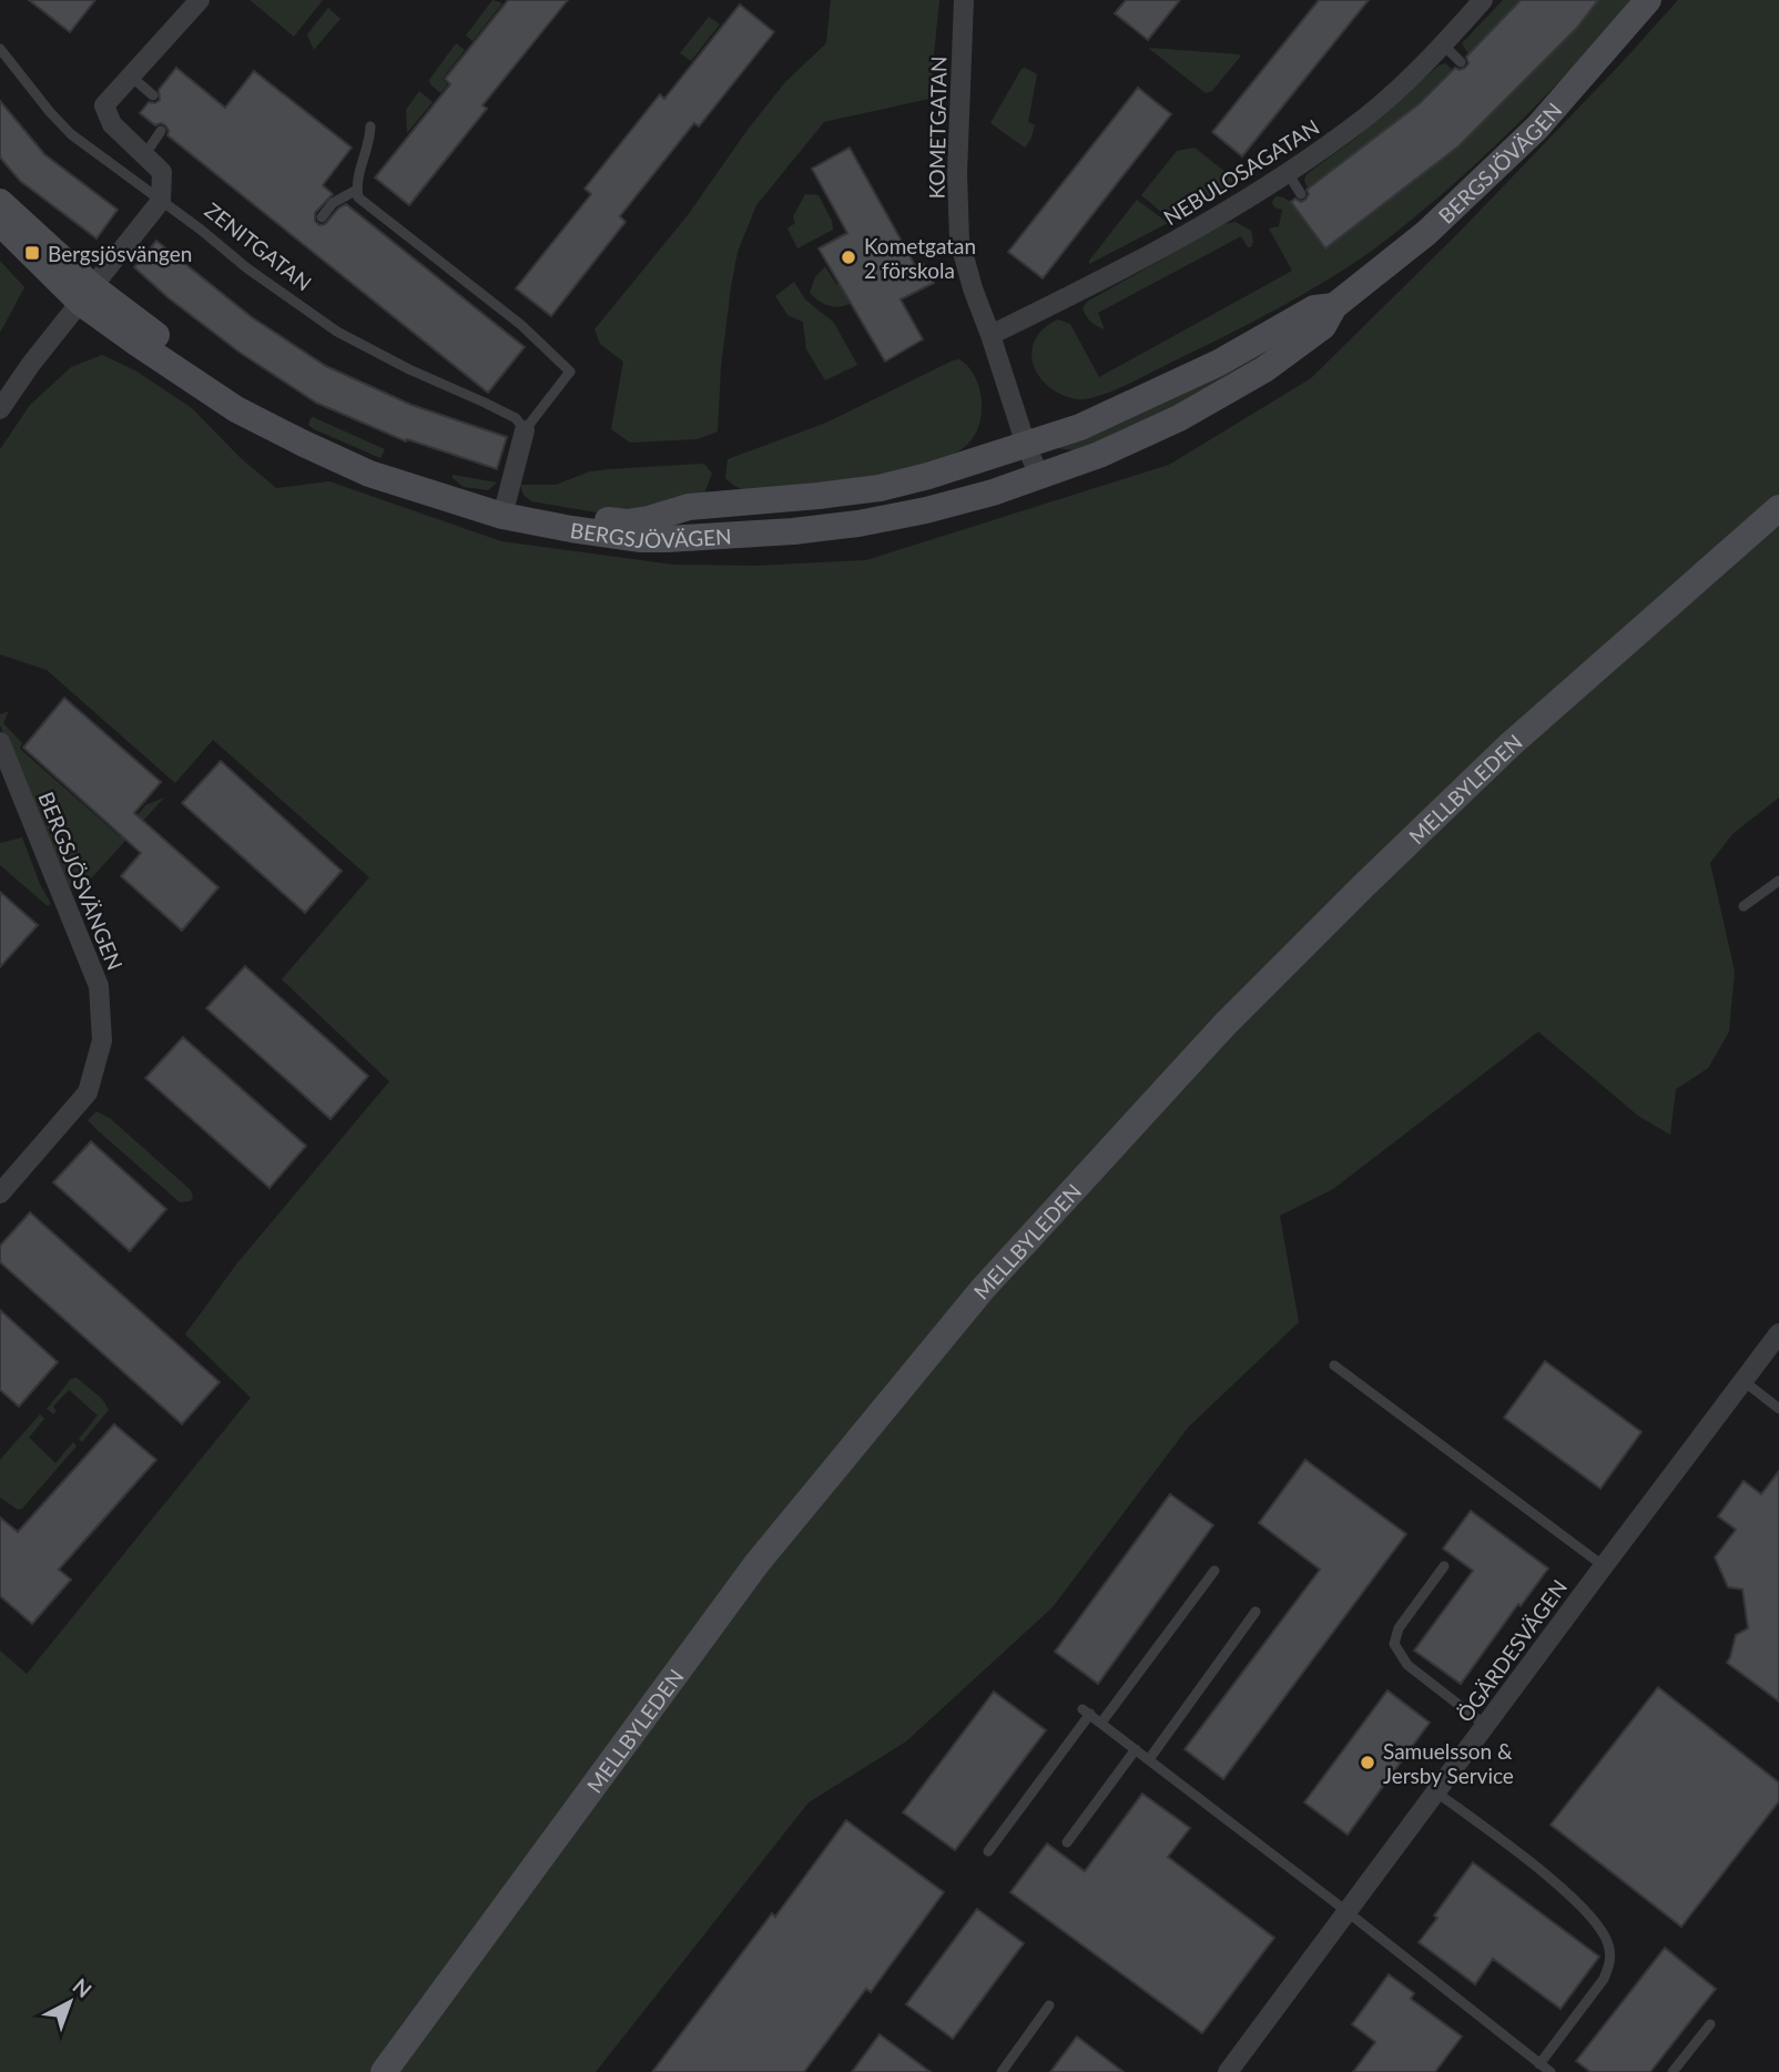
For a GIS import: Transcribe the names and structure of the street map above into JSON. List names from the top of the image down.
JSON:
{
  "streets": {
    "street": [
      "KOMETGATAN",
      "BERGSJÖVÄGEN",
      "NEBULOSAGATAN",
      "MELLBYLEDEN",
      "BERGSJÖSVÄNGEN",
      "ÖGÄRDESVÄGEN"
    ],
    "lane": ["ZENITGATAN"]
  },
  "crossings": [
    ["KOMETGATAN", "BERGSJÖVÄGEN"],
    ["KOMETGATAN", "NEBULOSAGATAN"]
  ],
  "places": {
    "transit": ["Bergsjösvängen"],
    "other": ["Kometgatan 2 förskola", "Samuelsson & Jersby Service"]
  },
  "north": "top right"
}
